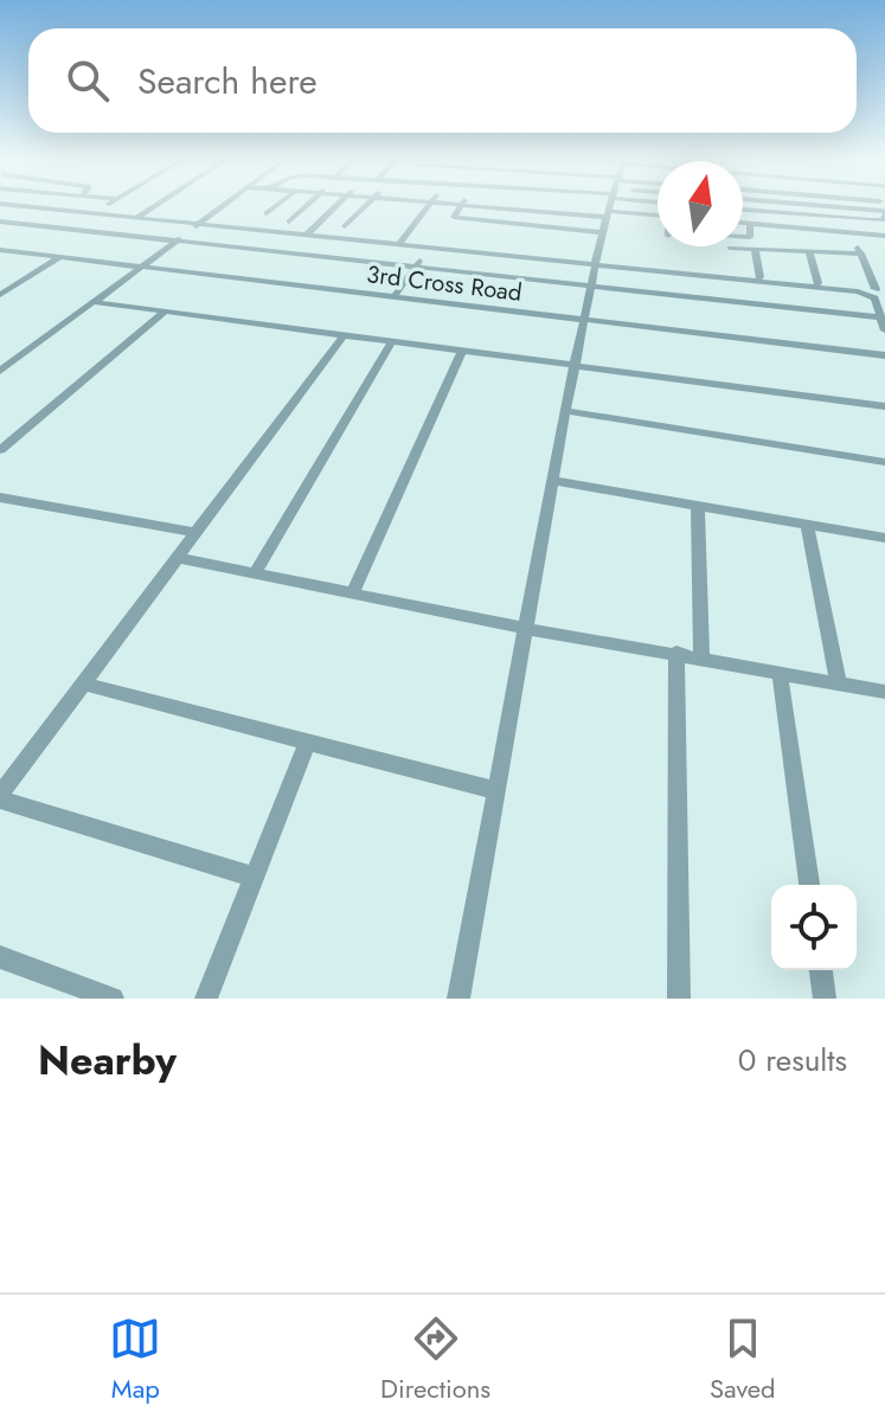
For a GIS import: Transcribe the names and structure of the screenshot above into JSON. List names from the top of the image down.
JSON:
{
  "streets": {
    "street": ["3rd Cross Road"]
  },
  "north": "top",
  "page": {
    "search": "Search here",
    "heading": ["Nearby", "0 results"],
    "nav": ["Map", "Directions", "Saved"]
  }
}
